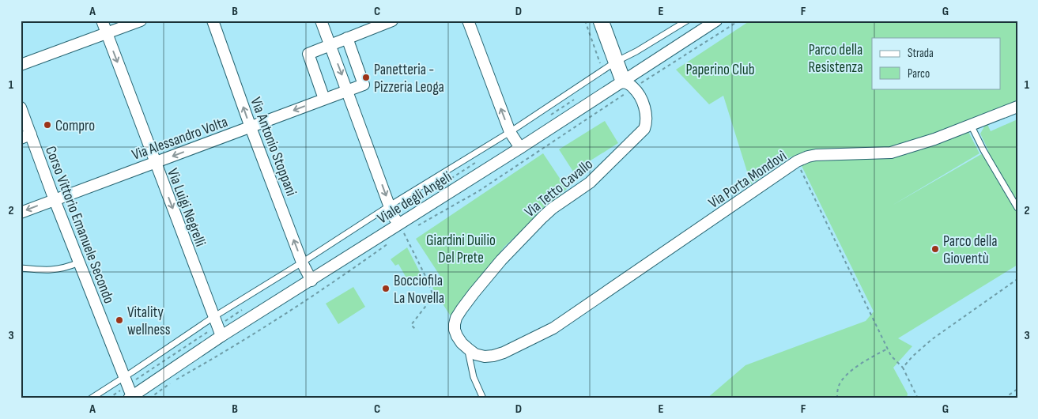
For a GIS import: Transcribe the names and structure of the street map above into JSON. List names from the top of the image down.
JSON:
{
  "streets": {
    "street": [
      "Via Alessandro Volta",
      "Via Antonio Stoppani",
      "Via Porta Mondovì",
      "Via Tetto Cavallo",
      "Viale degli Angeli",
      "Via Luigi Negrelli",
      "Corso Vittorio Emanuele Secondo"
    ]
  },
  "crossings": [
    ["Via Alessandro Volta", "Via Antonio Stoppani"],
    ["Via Alessandro Volta", "Via Luigi Negrelli"],
    ["Via Alessandro Volta", "Corso Vittorio Emanuele Secondo"],
    ["Via Antonio Stoppani", "Viale degli Angeli"],
    ["Via Porta Mondovì", "Via Tetto Cavallo"],
    ["Via Tetto Cavallo", "Viale degli Angeli"],
    ["Viale degli Angeli", "Via Luigi Negrelli"],
    ["Viale degli Angeli", "Corso Vittorio Emanuele Secondo"]
  ],
  "one_way": ["Via Alessandro Volta", "Via Antonio Stoppani", "Via Luigi Negrelli"],
  "parks": ["Parco della Resistenza", "Paperino Club", "Giardini Duilio Del Prete"],
  "places": [
    "Panetteria - Pizzeria Leoga",
    "Compro",
    "Parco della Gioventù",
    "Bocciofila La Novella",
    "Vitality wellness"
  ],
  "legend": ["Strada", "Parco"],
  "grid": {
    "columns": [
      "A",
      "B",
      "C",
      "D",
      "E",
      "F",
      "G"
    ],
    "rows": ["1", "2", "3"]
  }
}
